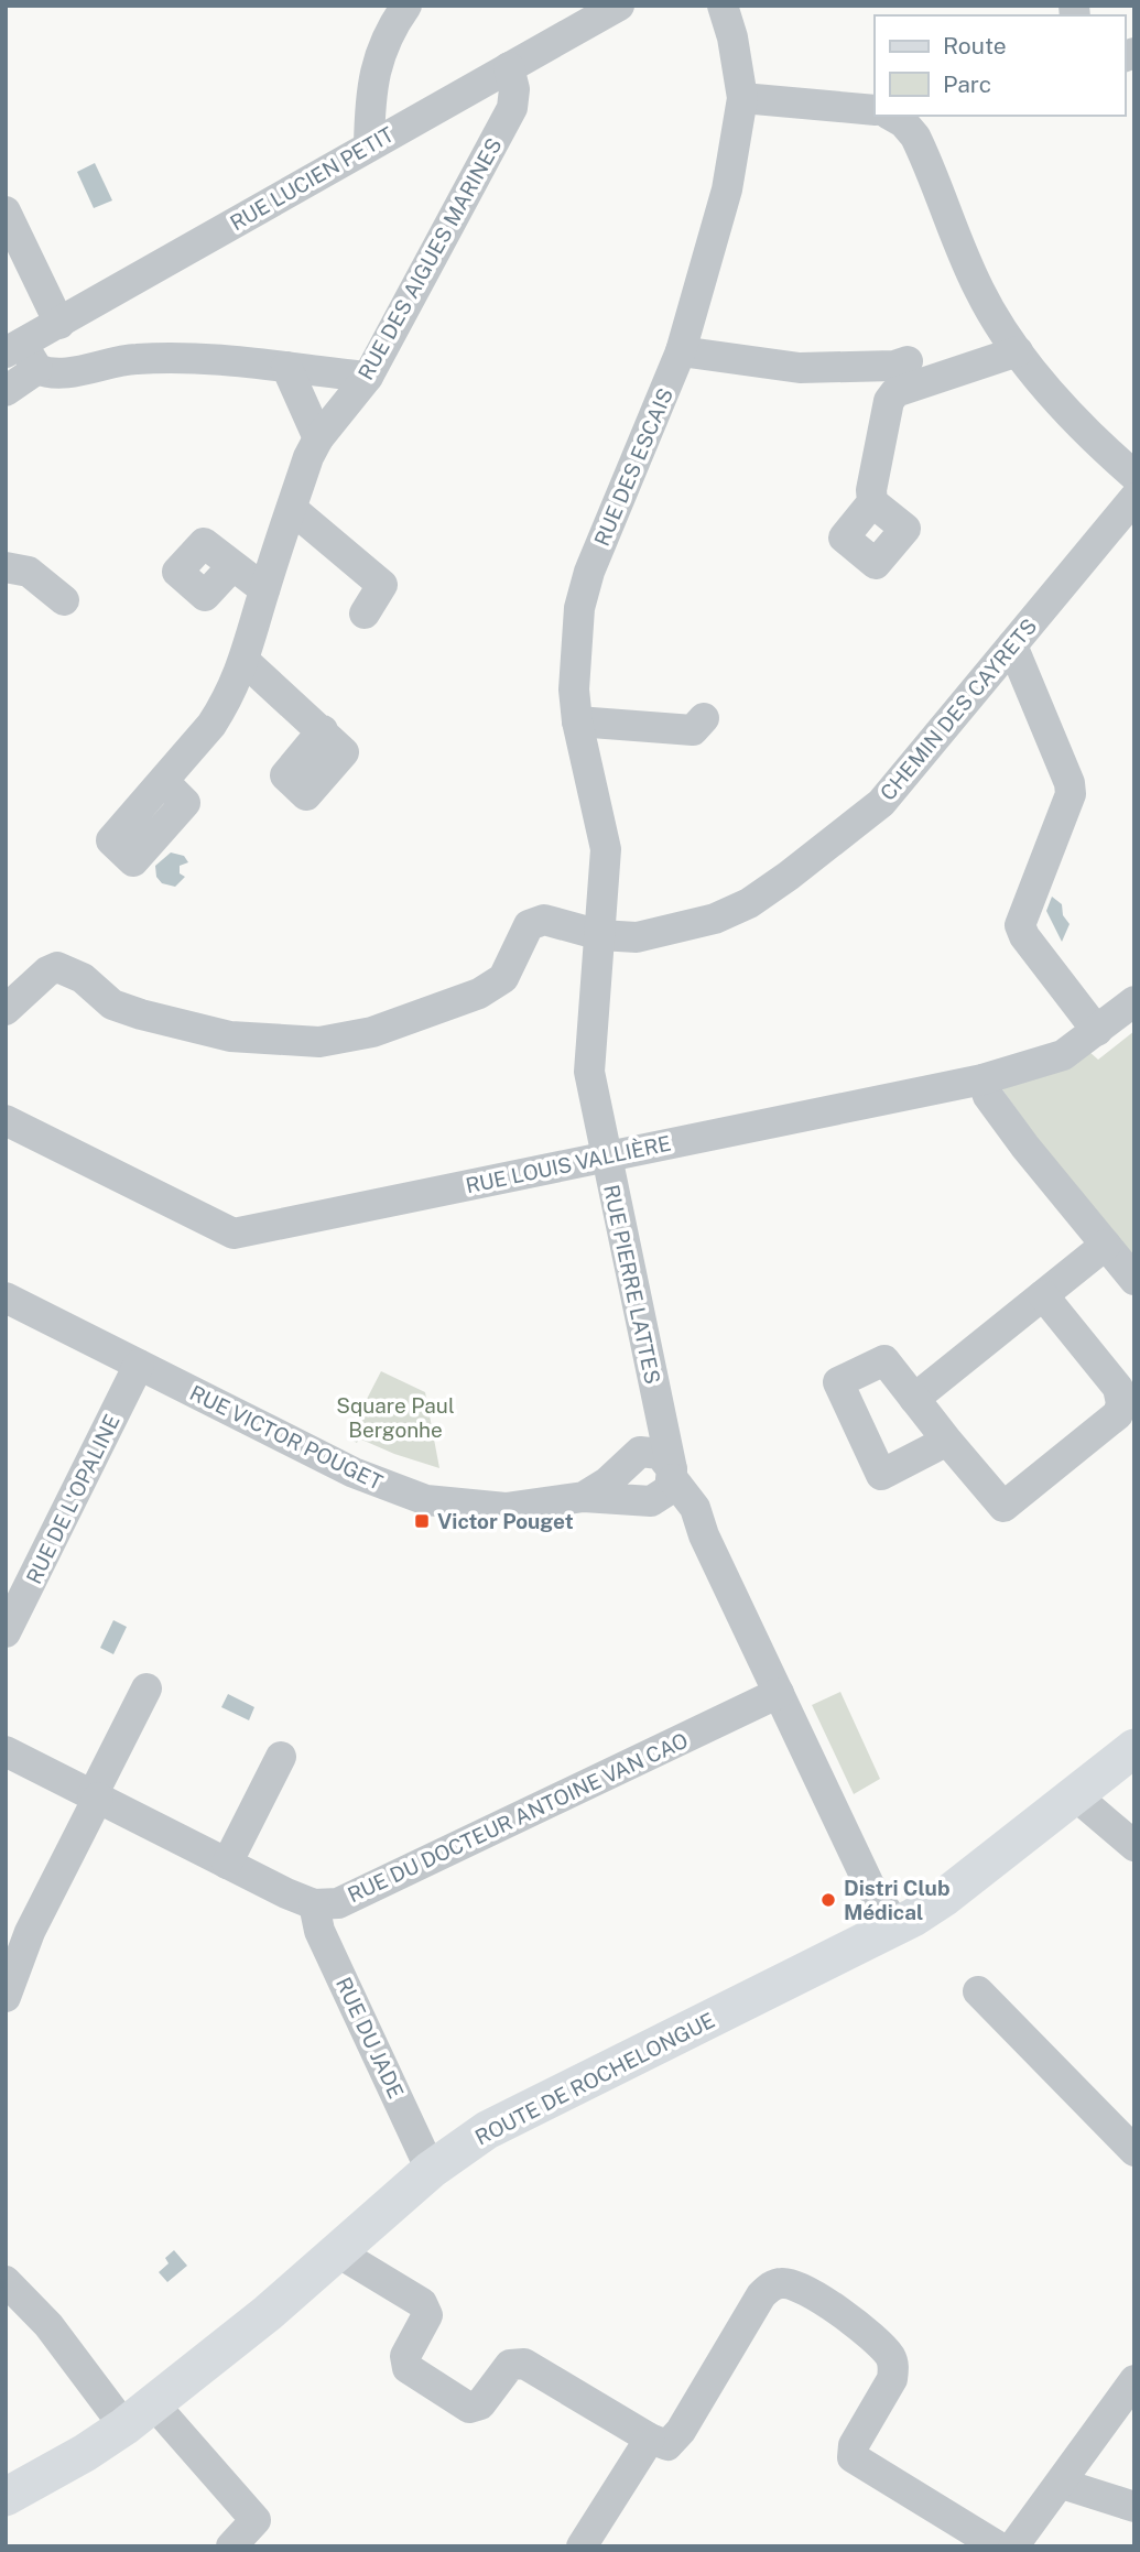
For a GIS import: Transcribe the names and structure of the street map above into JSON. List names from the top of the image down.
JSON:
{
  "streets": {
    "main road": ["ROUTE DE ROCHELONGUE"],
    "street": [
      "RUE LUCIEN PETIT",
      "RUE DES AIGUES MARINES",
      "RUE DES ESCAIS",
      "CHEMIN DES CAYRETS",
      "RUE LOUIS VALLIÈRE",
      "RUE PIERRE LATTES",
      "RUE VICTOR POUGET",
      "RUE DE L'OPALINE",
      "RUE DU DOCTEUR ANTOINE VAN CAO",
      "RUE DU JADE"
    ]
  },
  "crossings": [
    ["RUE LUCIEN PETIT", "RUE DES AIGUES MARINES"],
    ["RUE DES ESCAIS", "CHEMIN DES CAYRETS"],
    ["RUE DES ESCAIS", "RUE PIERRE LATTES"],
    ["CHEMIN DES CAYRETS", "RUE PIERRE LATTES"],
    ["RUE LOUIS VALLIÈRE", "RUE PIERRE LATTES"],
    ["RUE PIERRE LATTES", "RUE VICTOR POUGET"],
    ["RUE PIERRE LATTES", "RUE DU DOCTEUR ANTOINE VAN CAO"],
    ["RUE PIERRE LATTES", "ROUTE DE ROCHELONGUE"],
    ["RUE VICTOR POUGET", "RUE DE L'OPALINE"],
    ["RUE DU DOCTEUR ANTOINE VAN CAO", "RUE DU JADE"],
    ["RUE DU JADE", "ROUTE DE ROCHELONGUE"]
  ],
  "parks": ["Square Paul Bergonhe"],
  "places": {
    "transit": ["Victor Pouget"],
    "other": ["Distri Club Médical"]
  },
  "legend": ["Route", "Parc"]
}
